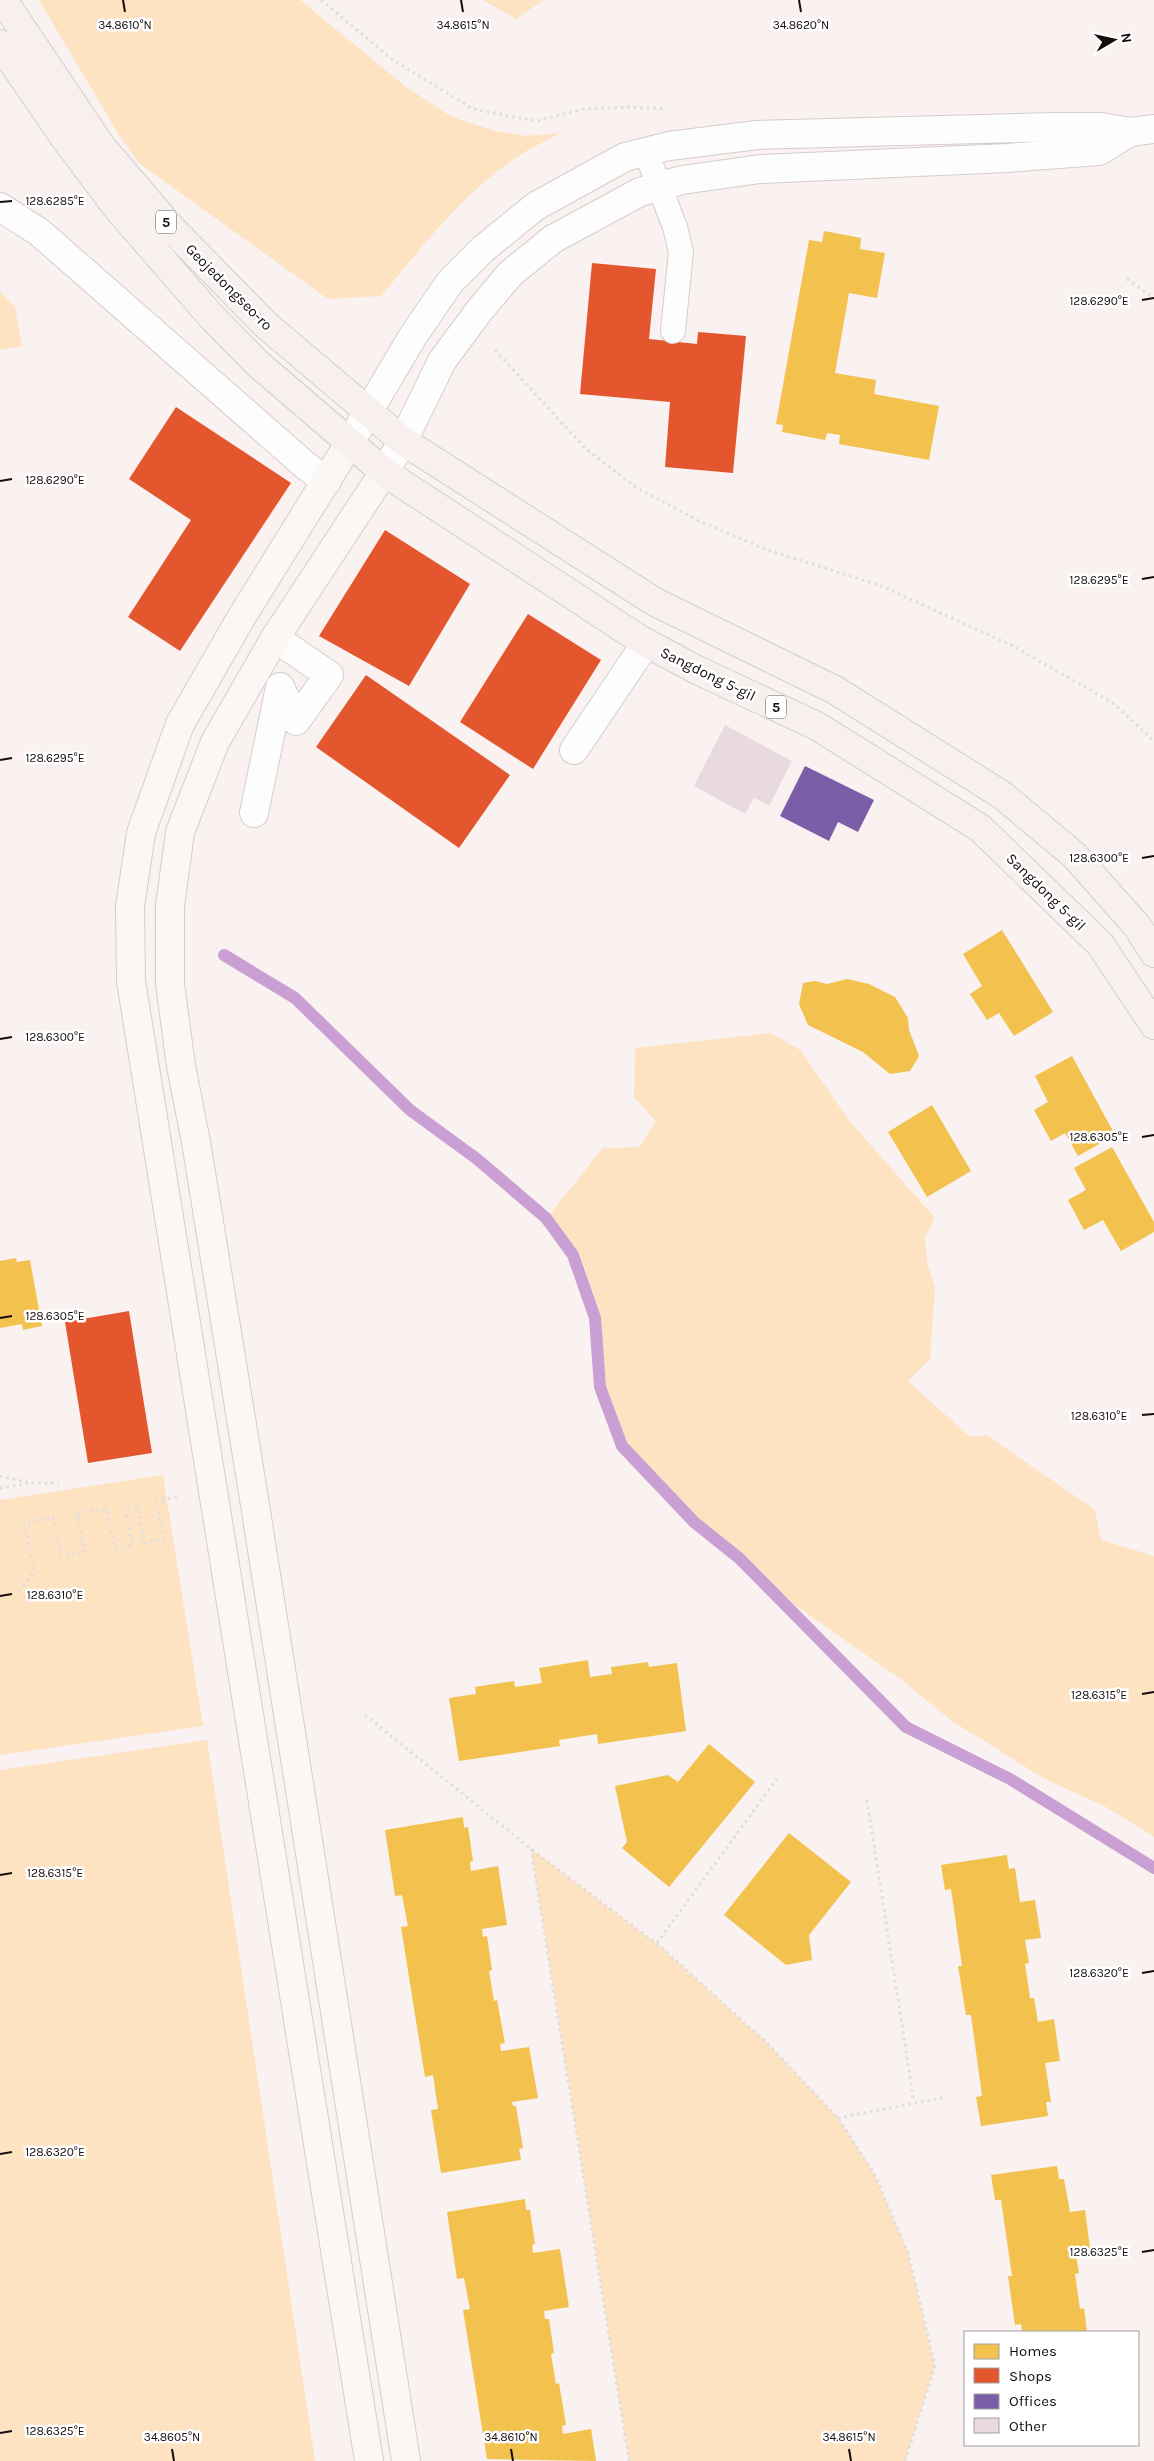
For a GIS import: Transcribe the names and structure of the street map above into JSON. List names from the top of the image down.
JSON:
{
  "streets": {
    "main road": ["5", "Geojedongseo-ro", "Sangdong 5-gil"]
  },
  "crossings": [
    ["5", "Geojedongseo-ro"],
    ["Geojedongseo-ro", "Sangdong 5-gil"]
  ],
  "legend": [
    "Homes",
    "Shops",
    "Offices",
    "Other"
  ],
  "north": "right",
  "coordinates": [
    "34.8610°N",
    "34.8615°N",
    "34.8620°N",
    "128.6285°E",
    "128.6290°E",
    "128.6295°E",
    "128.6300°E",
    "128.6305°E",
    "128.6310°E",
    "128.6315°E",
    "128.6320°E",
    "128.6325°E",
    "34.8605°N"
  ]
}
